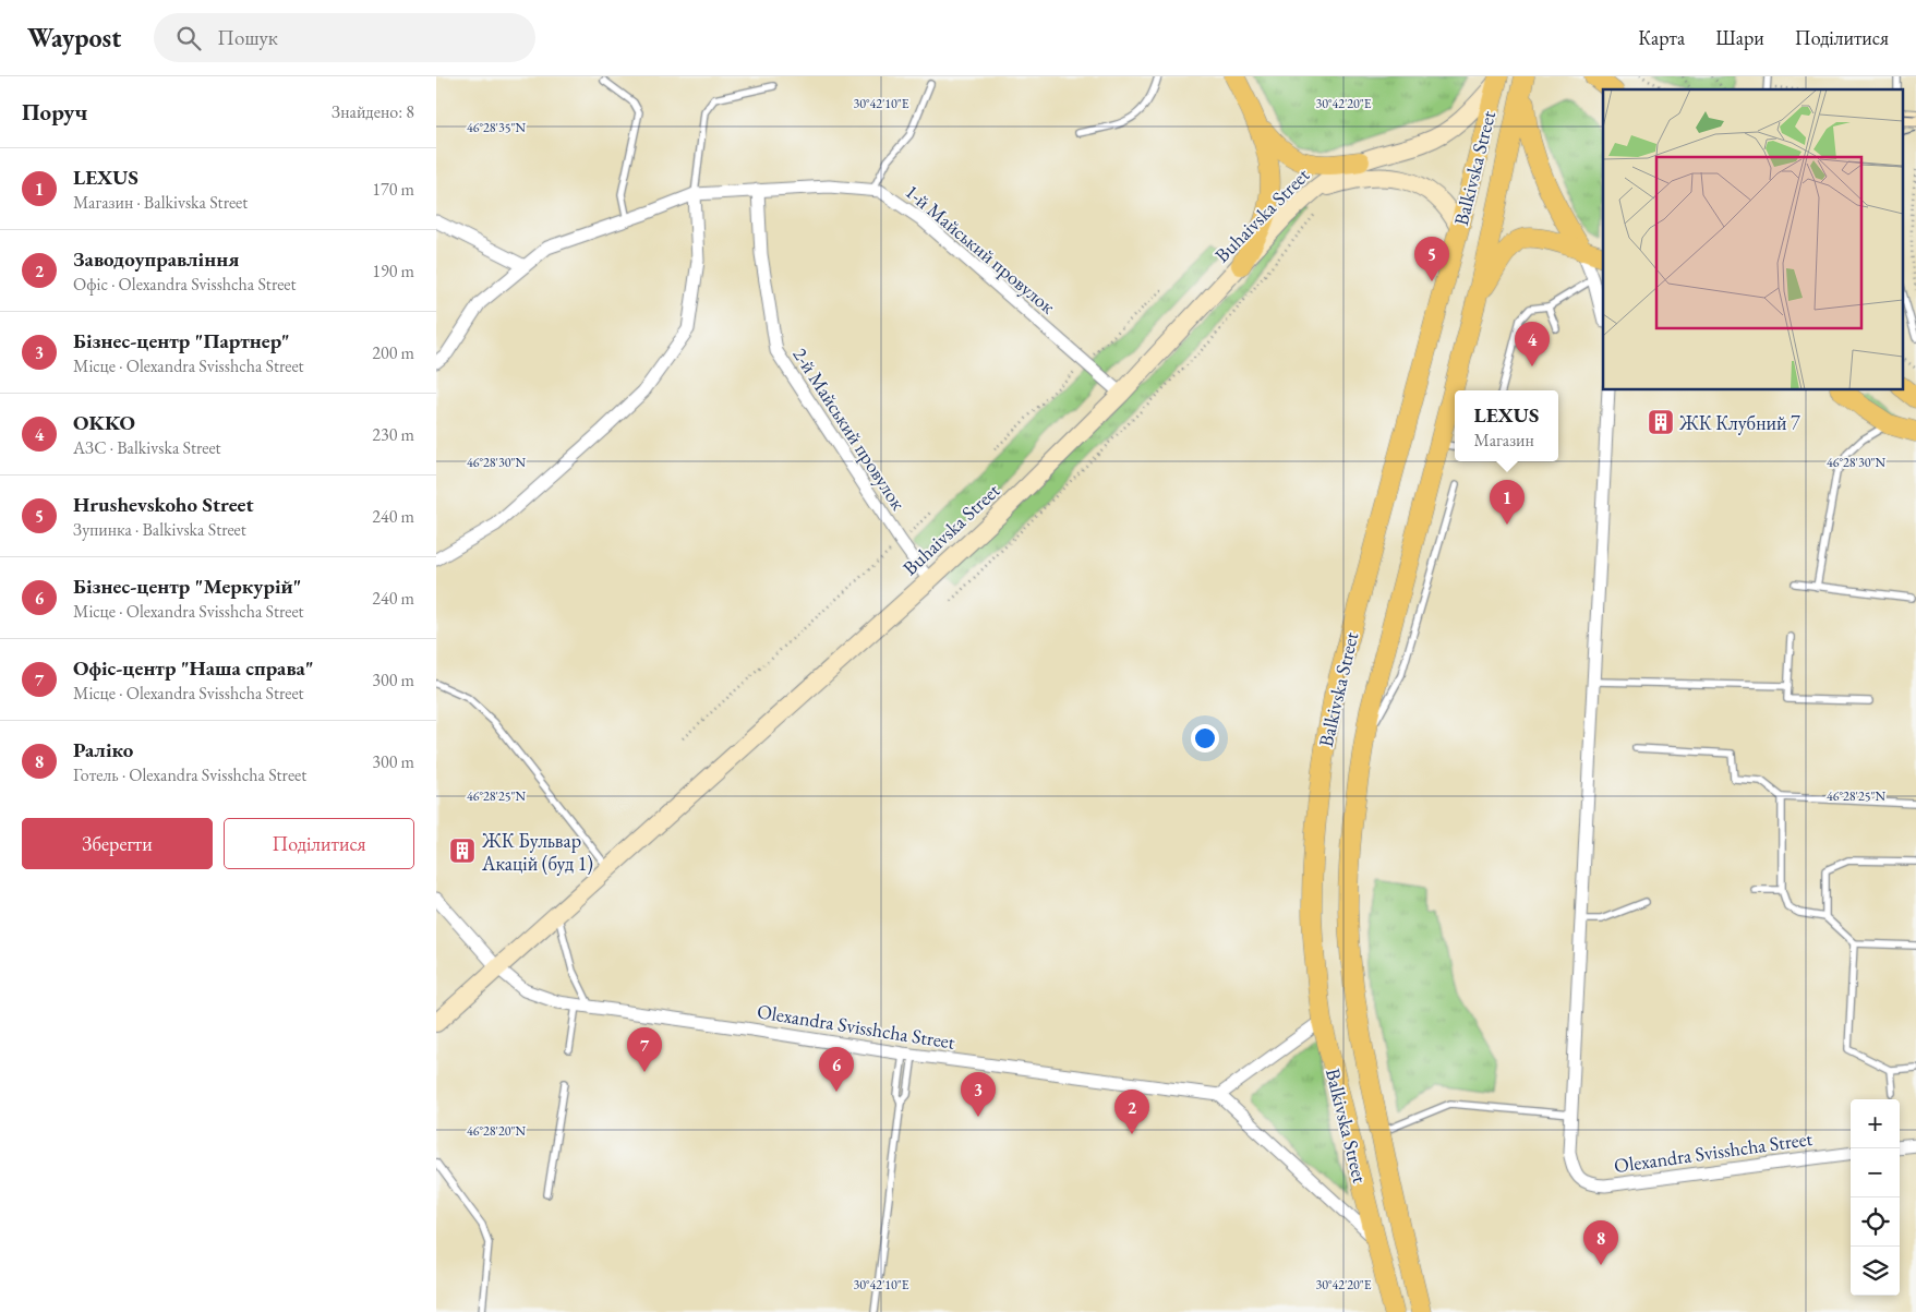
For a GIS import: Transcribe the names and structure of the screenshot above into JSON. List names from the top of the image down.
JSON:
{
  "streets": {
    "main road": ["Balkivska Street", "Buhaivska Street"],
    "street": ["1-й Майський провулок", "2-й Майський провулок", "Olexandra Svisshcha Street"]
  },
  "crossings": [
    ["Balkivska Street", "Buhaivska Street"],
    ["Buhaivska Street", "1-й Майський провулок"],
    ["Buhaivska Street", "2-й Майський провулок"],
    ["Buhaivska Street", "Olexandra Svisshcha Street"],
    ["1-й Майський провулок", "2-й Майський провулок"]
  ],
  "places": {
    "building": ["ЖК Клубний 7", "ЖК Бульвар Акацій (буд 1)"]
  },
  "page": {
    "header": "Waypost",
    "search": "Пошук",
    "nav": ["Карта", "Шари", "Поділитися"],
    "heading": ["Поруч", "Знайдено: 8"],
    "list": [
      {
        "mark": "1",
        "name": "LEXUS",
        "note": "Магазин · Balkivska Street",
        "value": "170 m"
      },
      {
        "mark": "2",
        "name": "Заводоуправління",
        "note": "Офіс · Olexandra Svisshcha Street",
        "value": "190 m"
      },
      {
        "mark": "3",
        "name": "Бізнес-центр \"Партнер\"",
        "note": "Місце · Olexandra Svisshcha Street",
        "value": "200 m"
      },
      {
        "mark": "4",
        "name": "OKKO",
        "note": "АЗС · Balkivska Street",
        "value": "230 m"
      },
      {
        "mark": "5",
        "name": "Hrushevskoho Street",
        "note": "Зупинка · Balkivska Street",
        "value": "240 m"
      },
      {
        "mark": "6",
        "name": "Бізнес-центр \"Меркурій\"",
        "note": "Місце · Olexandra Svisshcha Street",
        "value": "240 m"
      },
      {
        "mark": "7",
        "name": "Офіс-центр \"Наша справа\"",
        "note": "Місце · Olexandra Svisshcha Street",
        "value": "300 m"
      },
      {
        "mark": "8",
        "name": "Раліко",
        "note": "Готель · Olexandra Svisshcha Street",
        "value": "300 m"
      }
    ],
    "pins": [
      "5",
      "4",
      "1",
      "7",
      "6",
      "3",
      "2",
      "8"
    ],
    "popup": ["LEXUS", "Магазин"],
    "buttons": ["Зберегти", "Поділитися"],
    "map_buttons": ["+", "−"]
  },
  "coordinates": [
    "30°42'10\"E",
    "30°42'20\"E",
    "46°28'35\"N",
    "46°28'30\"N",
    "46°28'25\"N",
    "46°28'20\"N"
  ]
}
